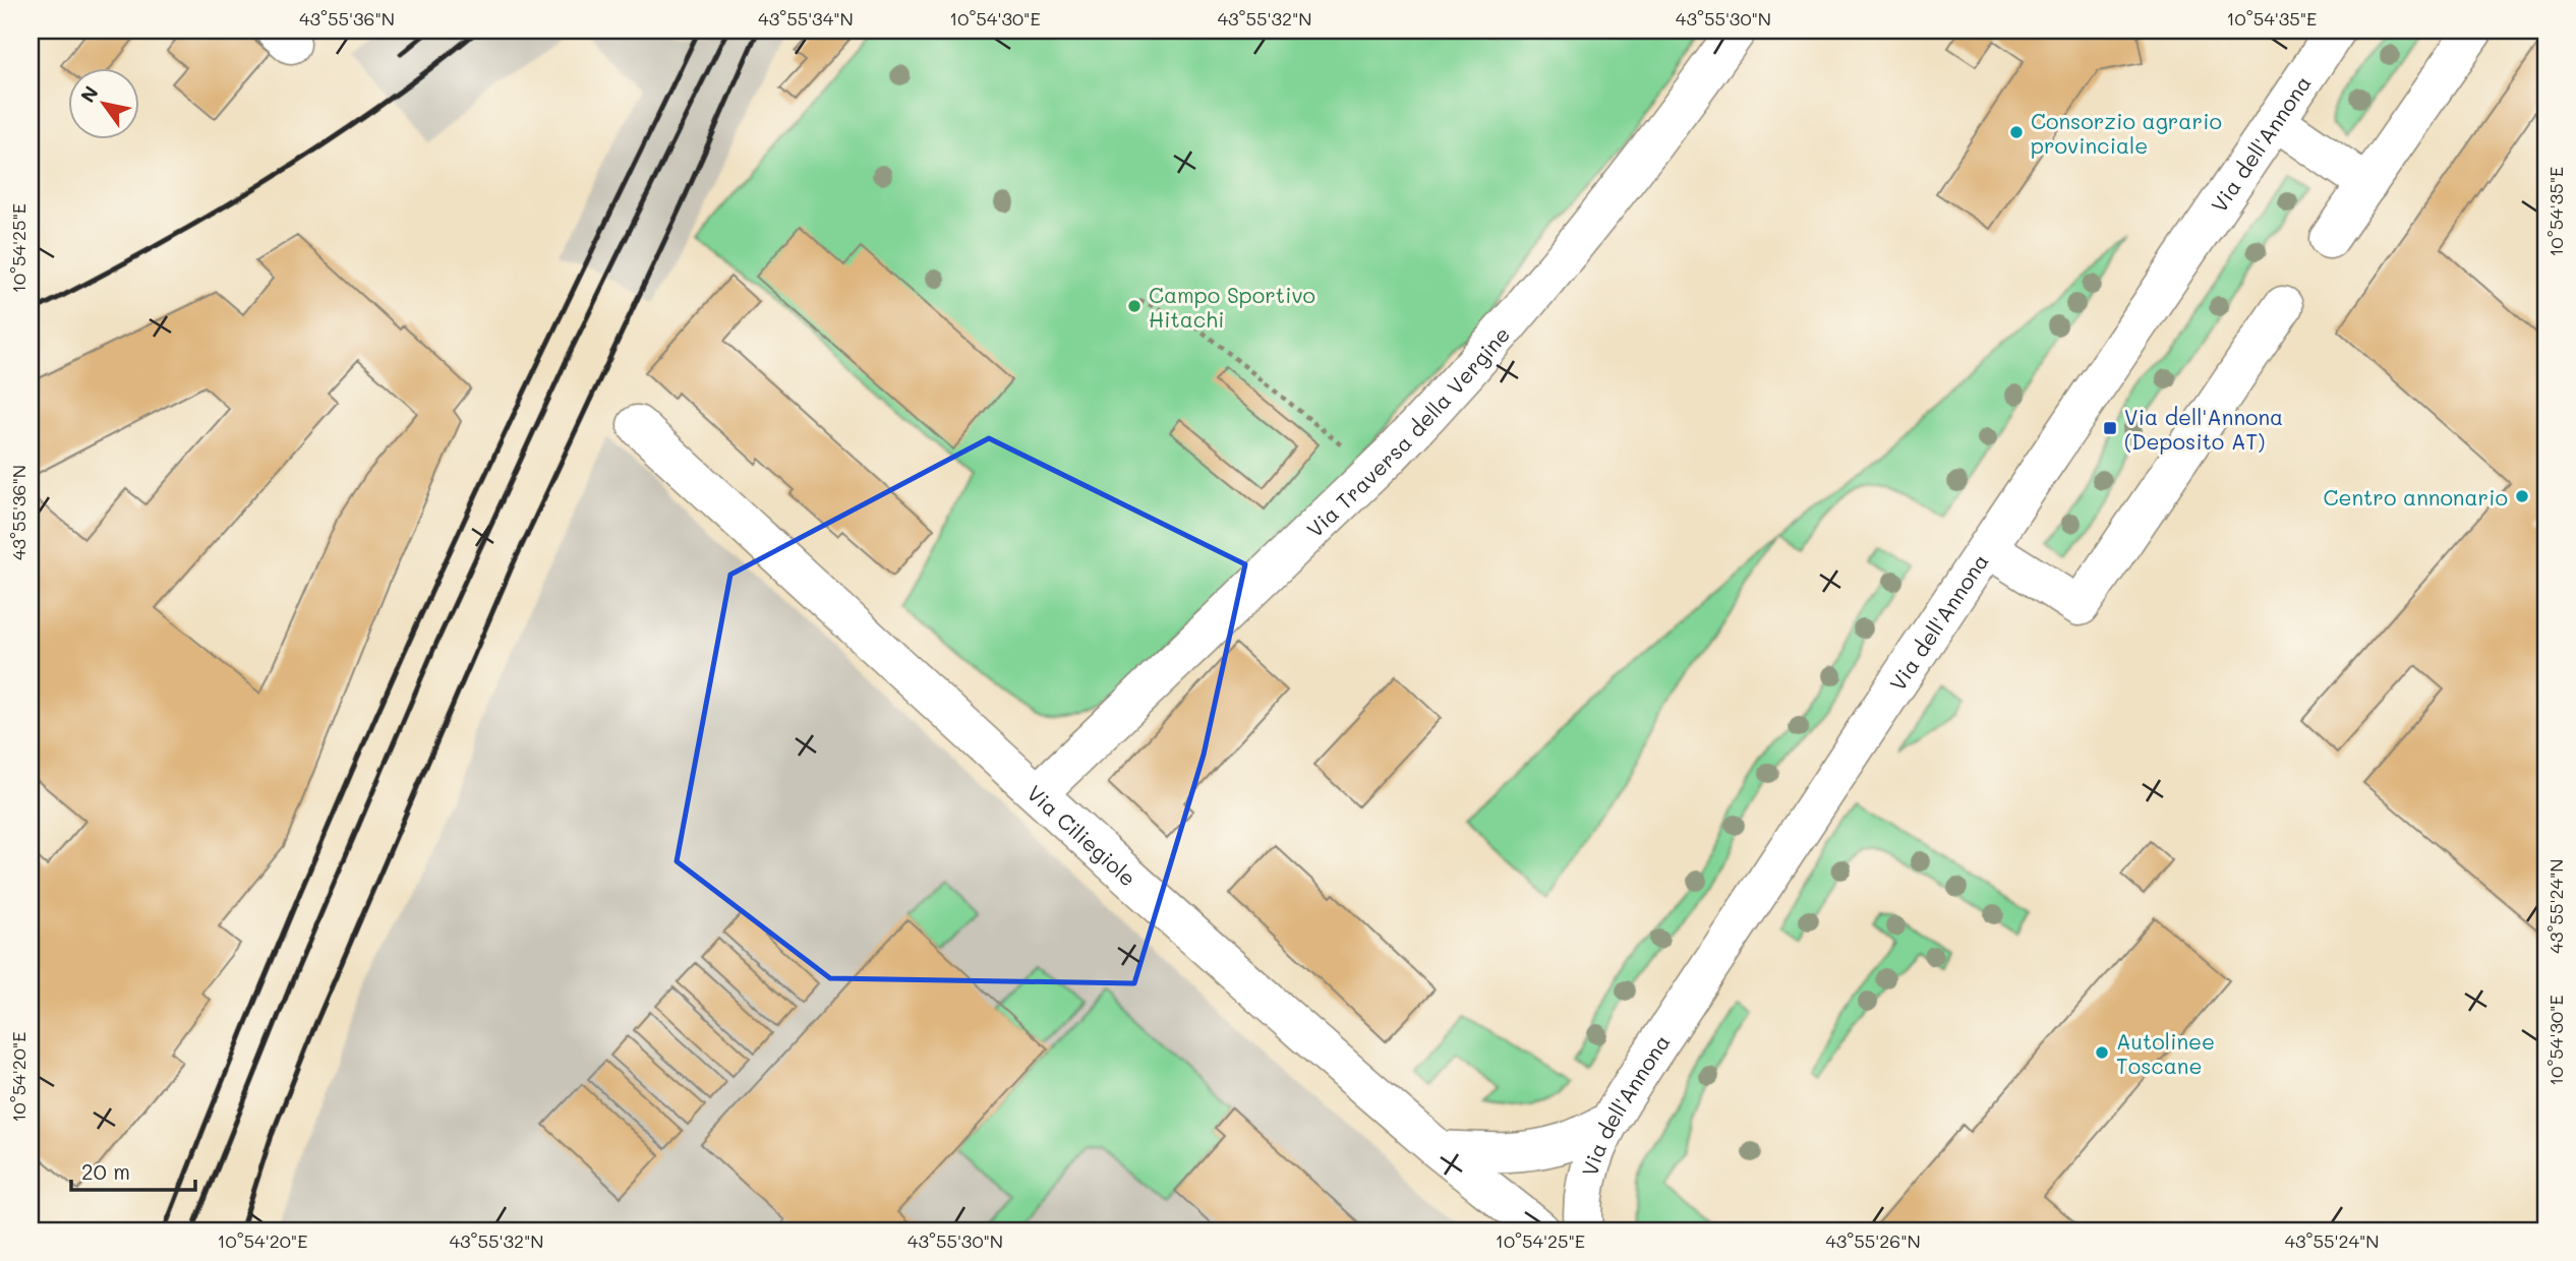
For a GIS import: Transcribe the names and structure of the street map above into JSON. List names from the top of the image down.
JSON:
{
  "streets": {
    "street": ["Via dell'Annona", "Via Traversa della Vergine", "Via Ciliegiole"]
  },
  "crossings": [
    ["Via Traversa della Vergine", "Via Ciliegiole"]
  ],
  "places": {
    "other": [
      "Consorzio agrario provinciale",
      "Campo Sportivo Hitachi",
      "Centro annonario",
      "Autolinee Toscane"
    ],
    "transit": ["Via dell'Annona (Deposito AT)"]
  },
  "scale_bar": "20 m",
  "north": "top left",
  "coordinates": [
    "43°55'36\"N",
    "43°55'34\"N",
    "10°54'30\"E",
    "43°55'32\"N",
    "43°55'30\"N",
    "10°54'35\"E",
    "10°54'25\"E",
    "43°55'24\"N",
    "10°54'20\"E",
    "43°55'26\"N"
  ]
}
